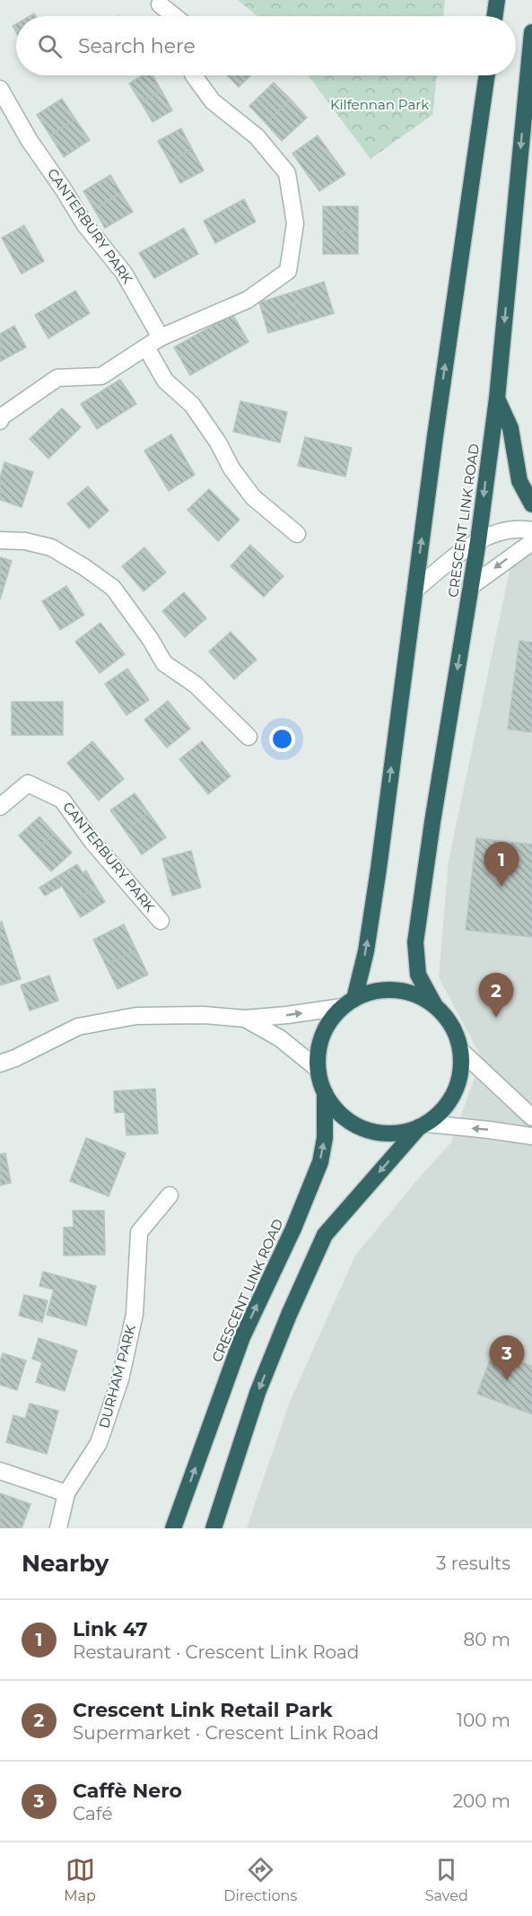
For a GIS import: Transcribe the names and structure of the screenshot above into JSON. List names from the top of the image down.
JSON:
{
  "streets": {
    "highway": ["CRESCENT LINK ROAD"],
    "street": ["CANTERBURY PARK", "DURHAM PARK"]
  },
  "parks": ["Kilfennan Park"],
  "page": {
    "search": "Search here",
    "pins": ["1", "2", "3"],
    "heading": ["Nearby", "3 results"],
    "list": [
      {
        "mark": "1",
        "name": "Link 47",
        "note": "Restaurant · Crescent Link Road",
        "value": "80 m"
      },
      {
        "mark": "2",
        "name": "Crescent Link Retail Park",
        "note": "Supermarket · Crescent Link Road",
        "value": "100 m"
      },
      {
        "mark": "3",
        "name": "Caffè Nero",
        "note": "Café",
        "value": "200 m"
      }
    ],
    "nav": ["Map", "Directions", "Saved"]
  }
}
